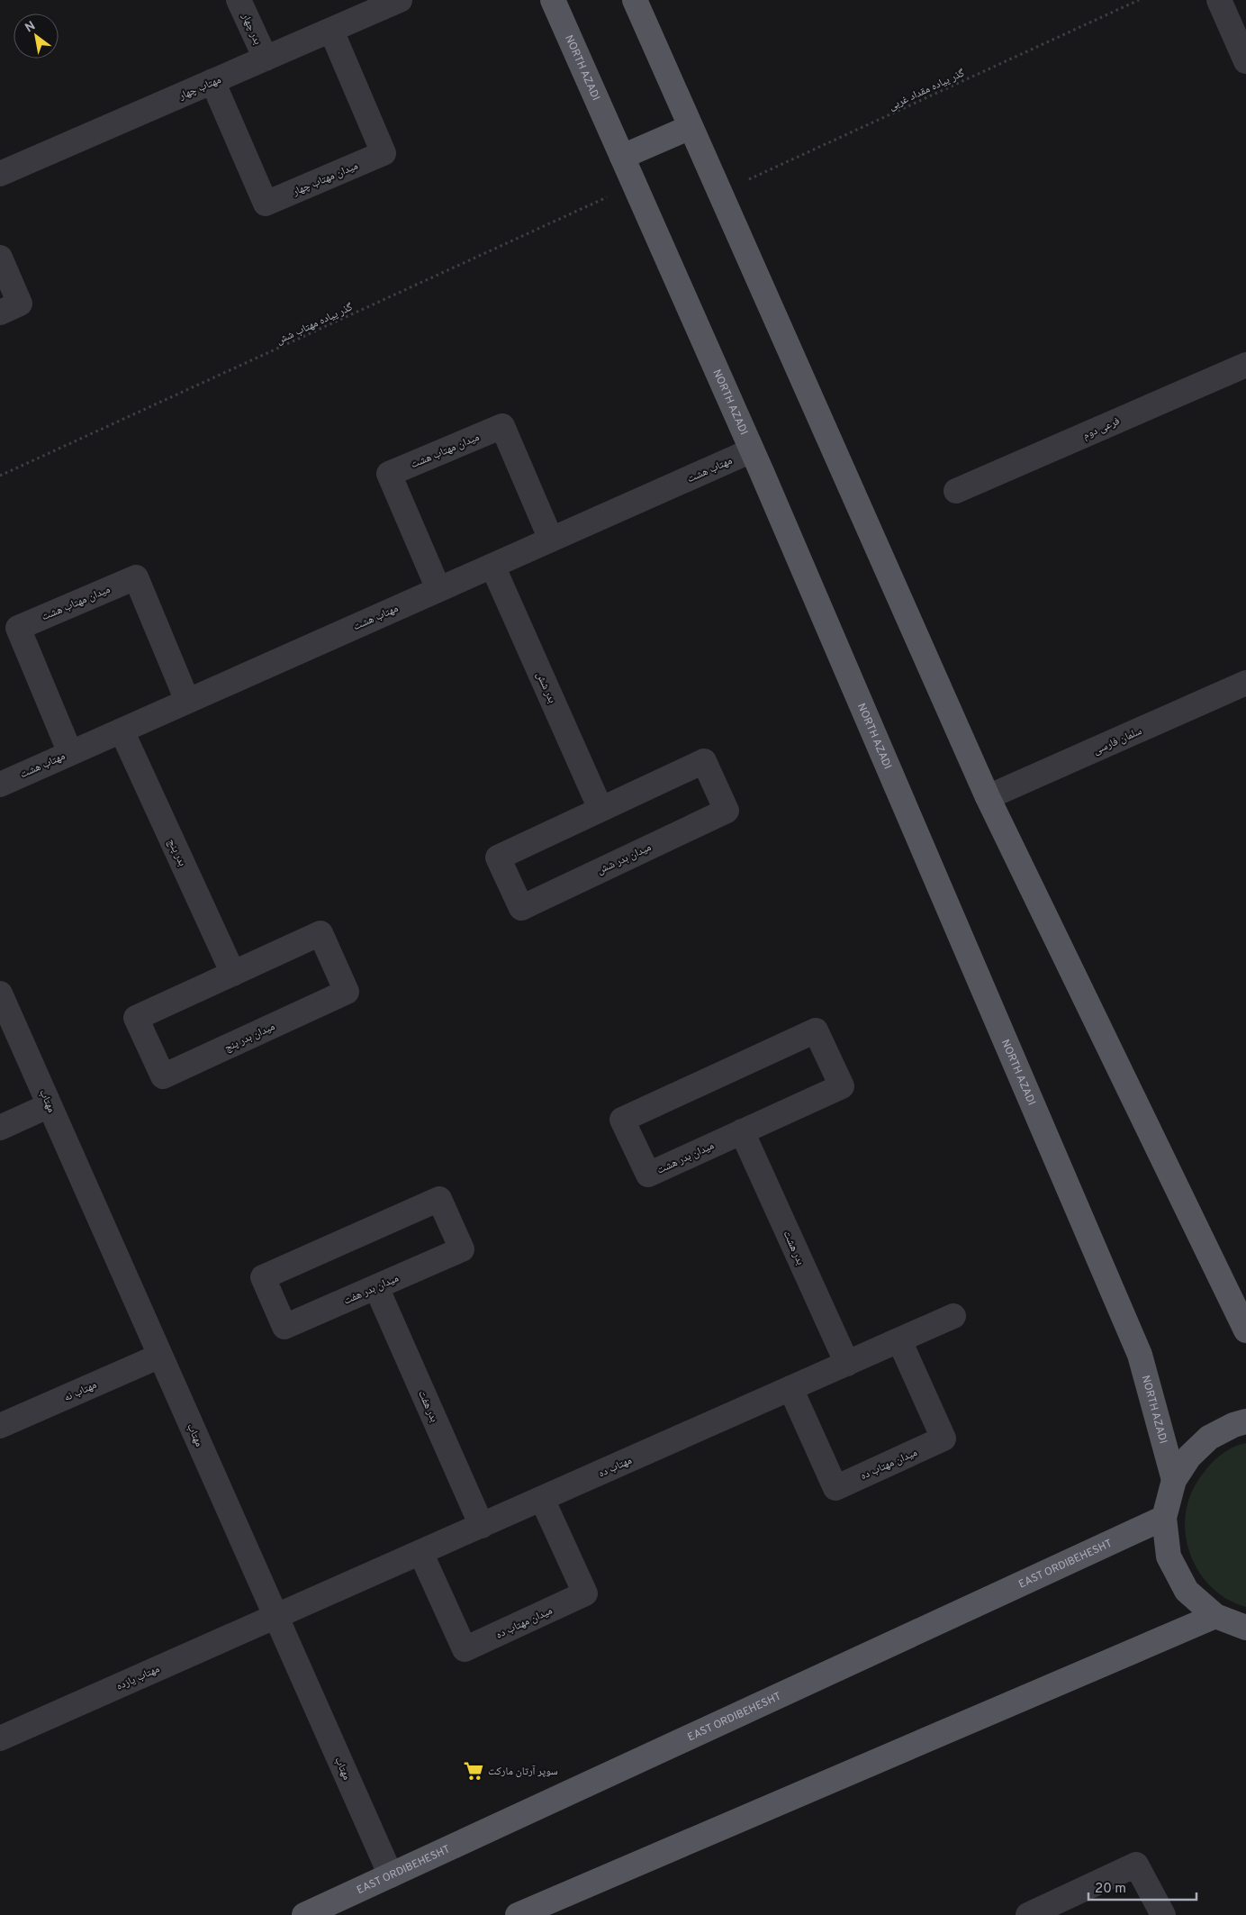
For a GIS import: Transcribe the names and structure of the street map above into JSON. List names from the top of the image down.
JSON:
{
  "streets": {
    "main road": ["NORTH AZADI", "EAST ORDIBEHESHT"],
    "street": [
      "بدر چهار",
      "مهتاب چهار",
      "میدان مهتاب چهار",
      "فرعی دوم",
      "میدان مهتاب هشت",
      "مهتاب هشت",
      "بدر شش",
      "سلمان فارسی",
      "بدر پنج",
      "میدان بدر شش",
      "میدان بدر پنج",
      "مهتاب",
      "میدان بدر هشت",
      "بدر هشت",
      "میدان بدر هفت",
      "مهتاب نه",
      "بدر هفت",
      "میدان مهتاب ده",
      "مهتاب ده",
      "مهتاب یازده"
    ],
    "path": ["گذر پیاده مقداد غربی", "گذر پیاده مهتاب شش"]
  },
  "crossings": [
    ["بدر چهار", "مهتاب چهار"],
    ["NORTH AZADI", "گذر پیاده مهتاب شش"],
    ["NORTH AZADI", "مهتاب هشت"],
    ["مهتاب چهار", "میدان مهتاب چهار"],
    ["میدان مهتاب هشت", "مهتاب هشت"],
    ["مهتاب هشت", "بدر شش"],
    ["مهتاب هشت", "بدر پنج"],
    ["بدر شش", "میدان بدر شش"],
    ["بدر پنج", "میدان بدر پنج"],
    ["مهتاب", "مهتاب نه"],
    ["مهتاب", "مهتاب ده"],
    ["مهتاب", "EAST ORDIBEHESHT"],
    ["مهتاب", "مهتاب یازده"],
    ["میدان بدر هشت", "بدر هشت"],
    ["بدر هشت", "مهتاب ده"],
    ["میدان بدر هفت", "بدر هفت"],
    ["بدر هفت", "مهتاب ده"],
    ["میدان مهتاب ده", "مهتاب ده"],
    ["مهتاب ده", "مهتاب یازده"]
  ],
  "places": {
    "supermarket": ["سوپر آرتان مارکت"]
  },
  "scale_bar": "20 m",
  "north": "top left"
}
